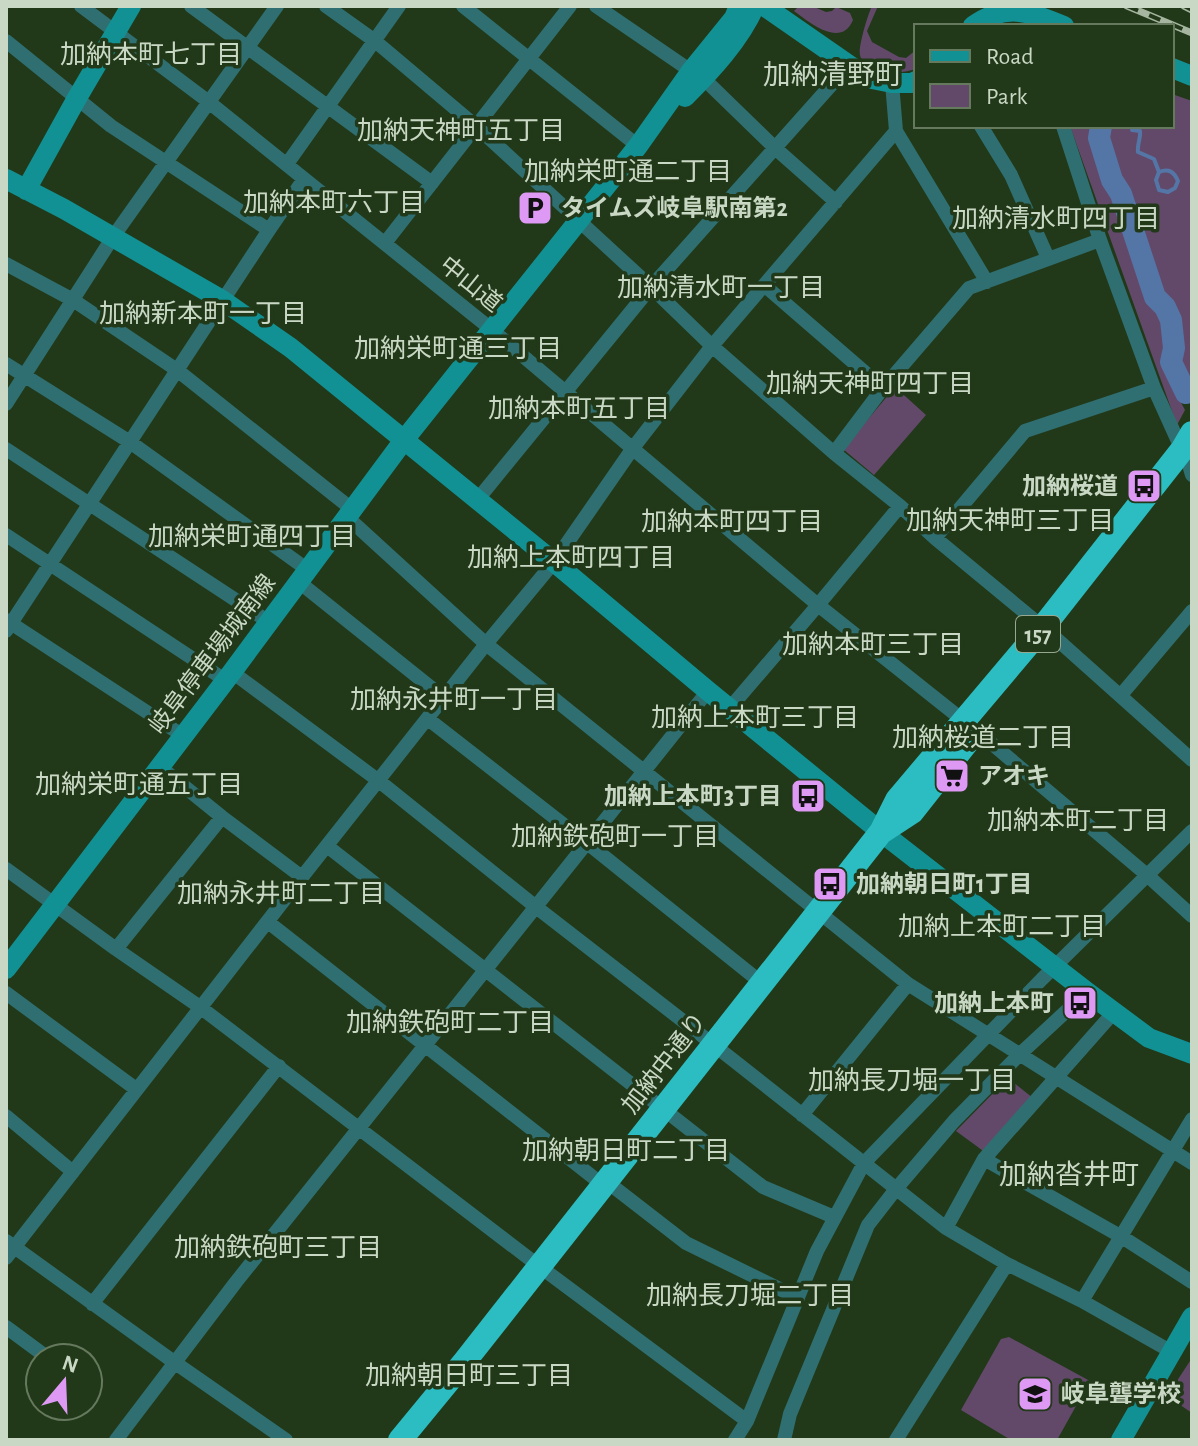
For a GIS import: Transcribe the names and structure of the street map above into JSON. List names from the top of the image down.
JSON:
{
  "streets": {
    "highway": ["157", "加納中通り"],
    "street": ["中山道", "岐阜停車場城南線"]
  },
  "crossings": [
    ["中山道", "岐阜停車場城南線"],
    ["中山道", "加納中通り"]
  ],
  "districts": [
    "加納本町七丁目",
    "加納清野町",
    "加納天神町五丁目",
    "加納栄町通二丁目",
    "加納本町六丁目",
    "加納清水町四丁目",
    "加納清水町一丁目",
    "加納新本町一丁目",
    "加納栄町通三丁目",
    "加納天神町四丁目",
    "加納本町五丁目",
    "加納天神町三丁目",
    "加納本町四丁目",
    "加納栄町通四丁目",
    "加納上本町四丁目",
    "加納本町三丁目",
    "加納永井町一丁目",
    "加納上本町三丁目",
    "加納桜道二丁目",
    "加納栄町通五丁目",
    "加納本町二丁目",
    "加納鉄砲町一丁目",
    "加納永井町二丁目",
    "加納上本町二丁目",
    "加納鉄砲町二丁目",
    "加納長刀堀一丁目",
    "加納朝日町二丁目",
    "加納沓井町",
    "加納鉄砲町三丁目",
    "加納長刀堀二丁目",
    "加納朝日町三丁目"
  ],
  "places": {
    "parking": ["タイムズ岐阜駅南第2"],
    "bus stop": [
      "加納桜道",
      "加納上本町3丁目",
      "加納朝日町1丁目",
      "加納上本町"
    ],
    "supermarket": ["アオキ"],
    "school or university": ["岐阜聾学校"]
  },
  "legend": ["Road", "Park"],
  "north": "top"
}
